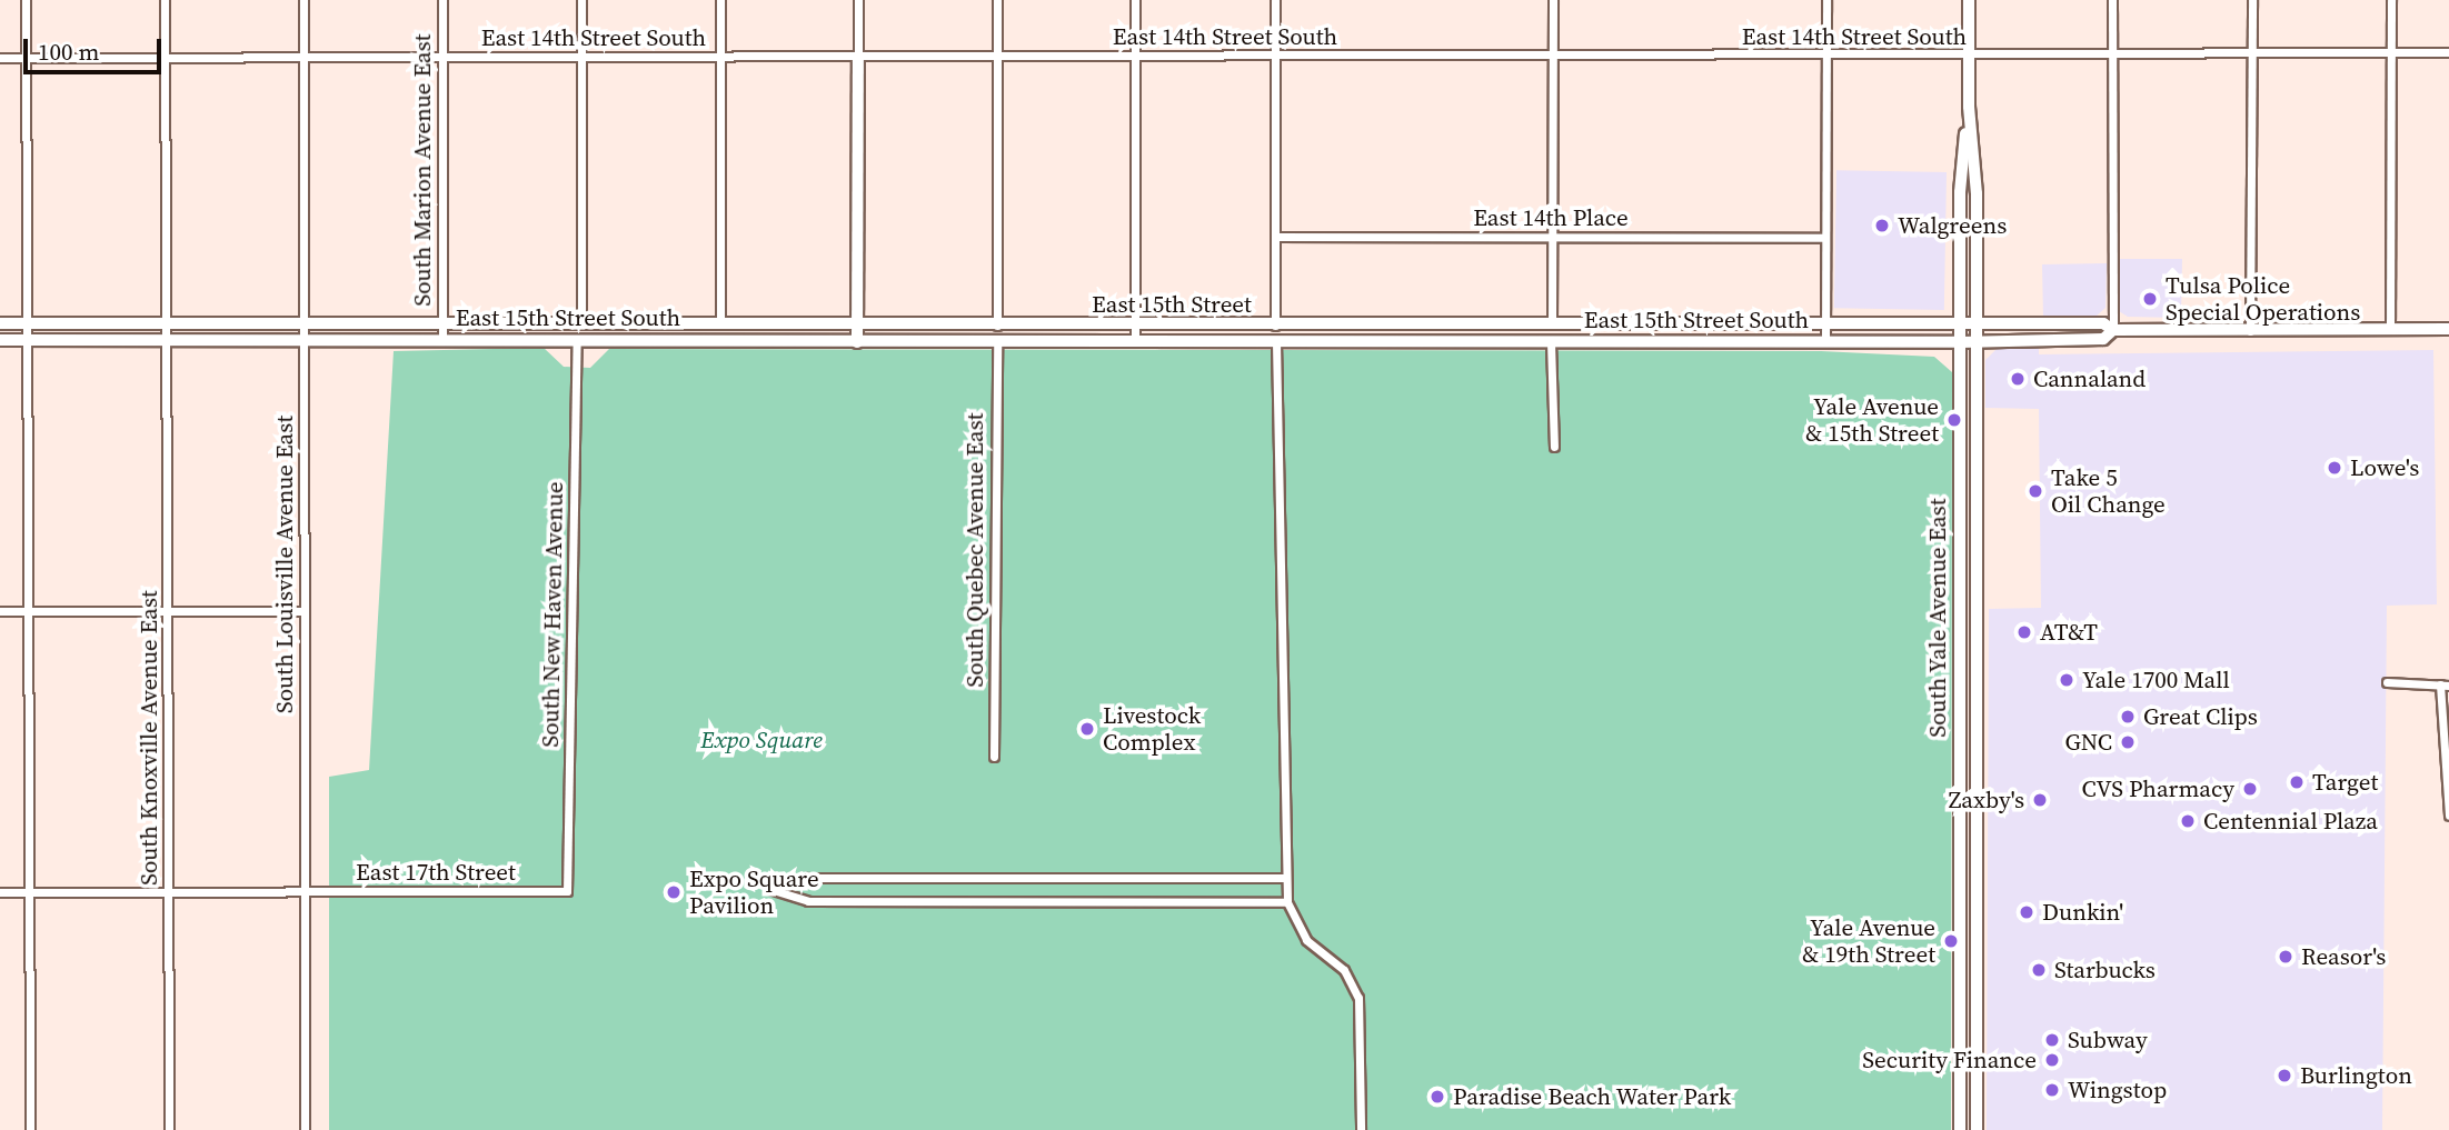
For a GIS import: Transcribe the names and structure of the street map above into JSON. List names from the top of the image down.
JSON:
{
  "streets": {
    "main road": ["East 15th Street", "East 15th Street South", "South Yale Avenue East"],
    "street": [
      "East 14th Street South",
      "South Marion Avenue East",
      "East 14th Place",
      "South Quebec Avenue East",
      "South Louisville Avenue East",
      "South New Haven Avenue",
      "South Knoxville Avenue East",
      "East 17th Street"
    ]
  },
  "crossings": [
    ["East 14th Street South", "South Marion Avenue East"],
    ["East 14th Street South", "South Louisville Avenue East"],
    ["East 14th Street South", "South Yale Avenue East"],
    ["East 14th Street South", "South Knoxville Avenue East"],
    ["South Marion Avenue East", "East 15th Street South"],
    ["East 15th Street", "East 15th Street South"],
    ["East 15th Street South", "South Quebec Avenue East"],
    ["East 15th Street South", "South Louisville Avenue East"],
    ["East 15th Street South", "South New Haven Avenue"],
    ["East 15th Street South", "South Yale Avenue East"],
    ["East 15th Street South", "South Knoxville Avenue East"],
    ["South Louisville Avenue East", "East 17th Street"],
    ["South New Haven Avenue", "East 17th Street"],
    ["South Knoxville Avenue East", "East 17th Street"]
  ],
  "parks": ["Expo Square"],
  "places": [
    "Walgreens",
    "Tulsa Police Special Operations",
    "Cannaland",
    "Yale Avenue & 15th Street",
    "Lowe's",
    "Take 5 Oil Change",
    "AT&T",
    "Yale 1700 Mall",
    "Great Clips",
    "Livestock Complex",
    "GNC",
    "Target",
    "CVS Pharmacy",
    "Zaxby's",
    "Centennial Plaza",
    "Expo Square Pavilion",
    "Dunkin'",
    "Yale Avenue & 19th Street",
    "Reasor's",
    "Starbucks",
    "Subway",
    "Security Finance",
    "Burlington",
    "Wingstop",
    "Paradise Beach Water Park"
  ],
  "scale_bar": "100 m"
}
